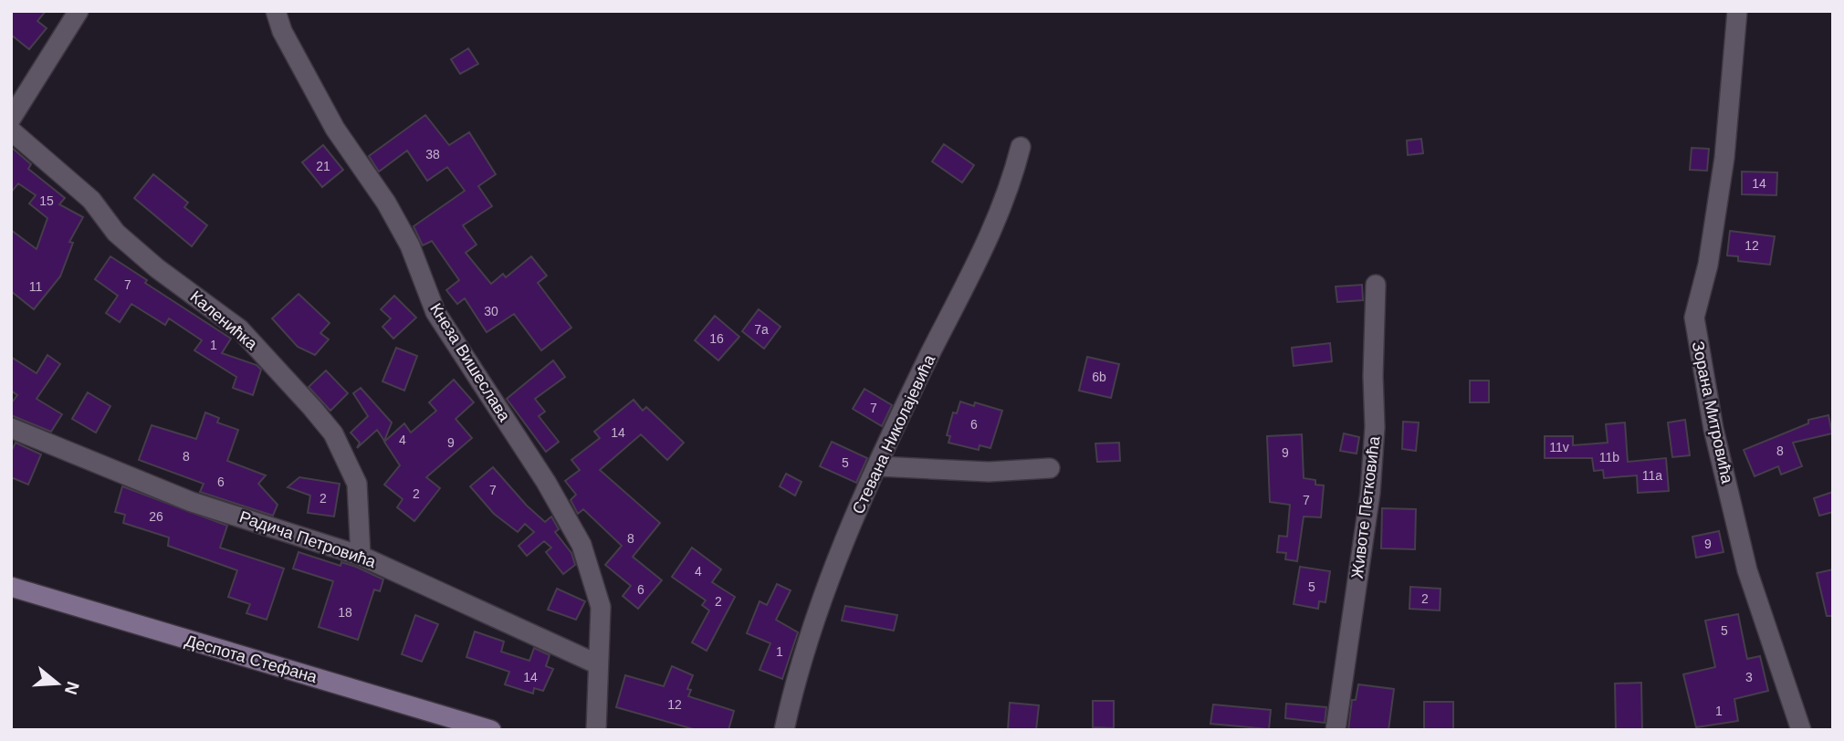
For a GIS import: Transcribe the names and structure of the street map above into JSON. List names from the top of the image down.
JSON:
{
  "streets": {
    "main road": ["Деспота Стефана"],
    "street": [
      "Каленићка",
      "Кнеза Вишеслава",
      "Зорана Митровића",
      "Стевана Николајевића",
      "Животе Петковића",
      "Радича Петровића"
    ]
  },
  "crossings": [
    ["Каленићка", "Радича Петровића"],
    ["Кнеза Вишеслава", "Радича Петровића"]
  ],
  "house_numbers": [
    "38",
    "21",
    "14",
    "15",
    "12",
    "7",
    "11",
    "30",
    "7a",
    "16",
    "1",
    "6b",
    "7",
    "6",
    "14",
    "4",
    "9",
    "11v",
    "8",
    "9",
    "8",
    "11b",
    "5",
    "11a",
    "6",
    "7",
    "2",
    "2",
    "7",
    "26",
    "8",
    "9",
    "4",
    "5",
    "6",
    "2",
    "2",
    "18",
    "5",
    "1",
    "14",
    "3",
    "12",
    "1"
  ],
  "north": "right"
}
